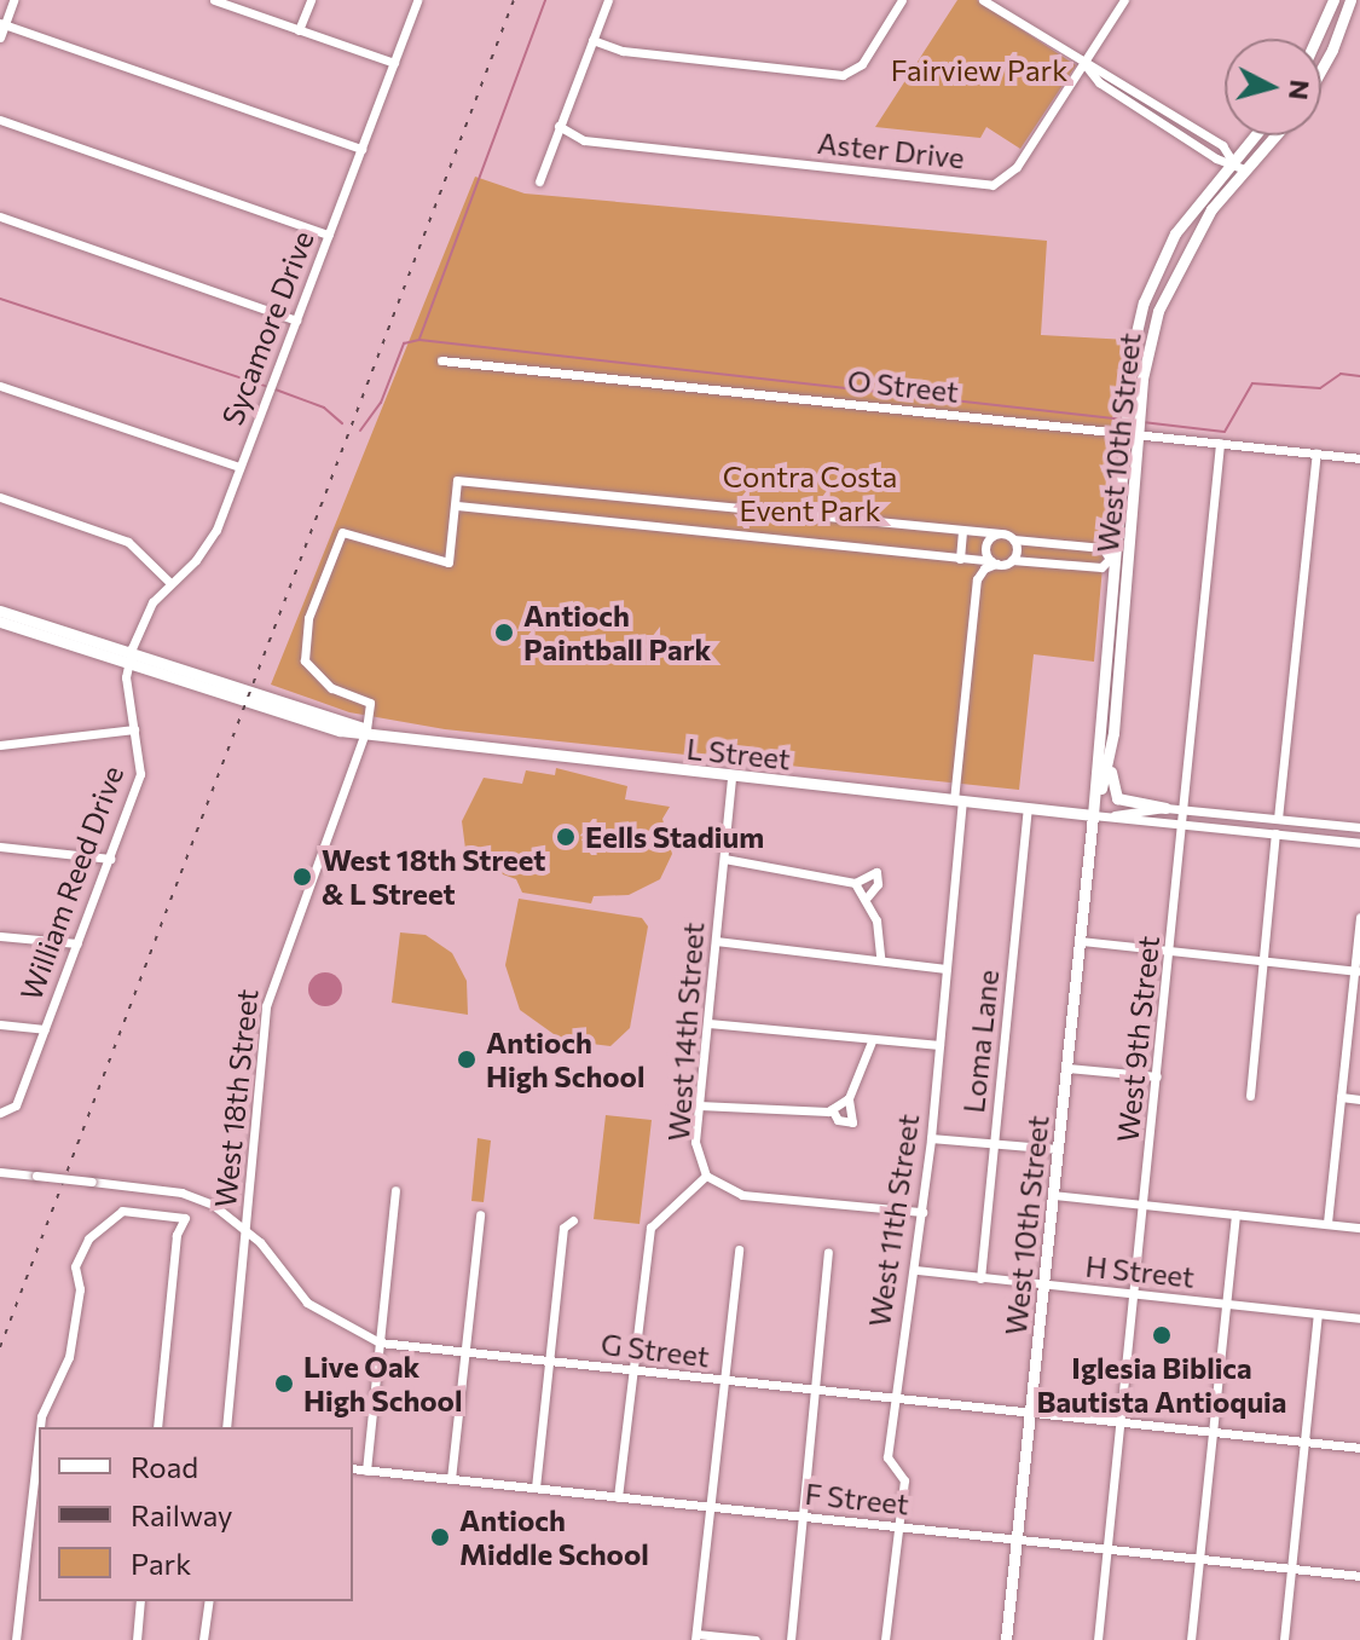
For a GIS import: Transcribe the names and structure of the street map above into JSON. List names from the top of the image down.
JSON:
{
  "streets": {
    "main road": ["West 10th Street", "L Street"],
    "street": [
      "Aster Drive",
      "Sycamore Drive",
      "O Street",
      "William Reed Drive",
      "West 14th Street",
      "West 9th Street",
      "Loma Lane",
      "West 18th Street",
      "West 11th Street",
      "H Street",
      "G Street",
      "F Street"
    ]
  },
  "crossings": [
    ["Sycamore Drive", "L Street"],
    ["Sycamore Drive", "William Reed Drive"],
    ["O Street", "West 10th Street"],
    ["O Street", "West 9th Street"],
    ["West 10th Street", "L Street"],
    ["West 10th Street", "H Street"],
    ["West 10th Street", "G Street"],
    ["West 10th Street", "F Street"],
    ["L Street", "William Reed Drive"],
    ["L Street", "West 14th Street"],
    ["L Street", "West 9th Street"],
    ["L Street", "Loma Lane"],
    ["L Street", "West 18th Street"],
    ["L Street", "West 11th Street"],
    ["West 14th Street", "G Street"],
    ["West 14th Street", "F Street"],
    ["West 9th Street", "H Street"],
    ["West 9th Street", "G Street"],
    ["West 9th Street", "F Street"],
    ["Loma Lane", "H Street"],
    ["West 18th Street", "G Street"],
    ["West 11th Street", "H Street"],
    ["West 11th Street", "G Street"],
    ["West 11th Street", "F Street"]
  ],
  "parks": ["Fairview Park", "Contra Costa Event Park"],
  "places": [
    "Antioch Paintball Park",
    "Eells Stadium",
    "West 18th Street & L Street",
    "Antioch High School",
    "Iglesia Biblica Bautista Antioquia",
    "Live Oak High School",
    "Antioch Middle School"
  ],
  "legend": ["Road", "Railway", "Park"],
  "north": "right"
}
